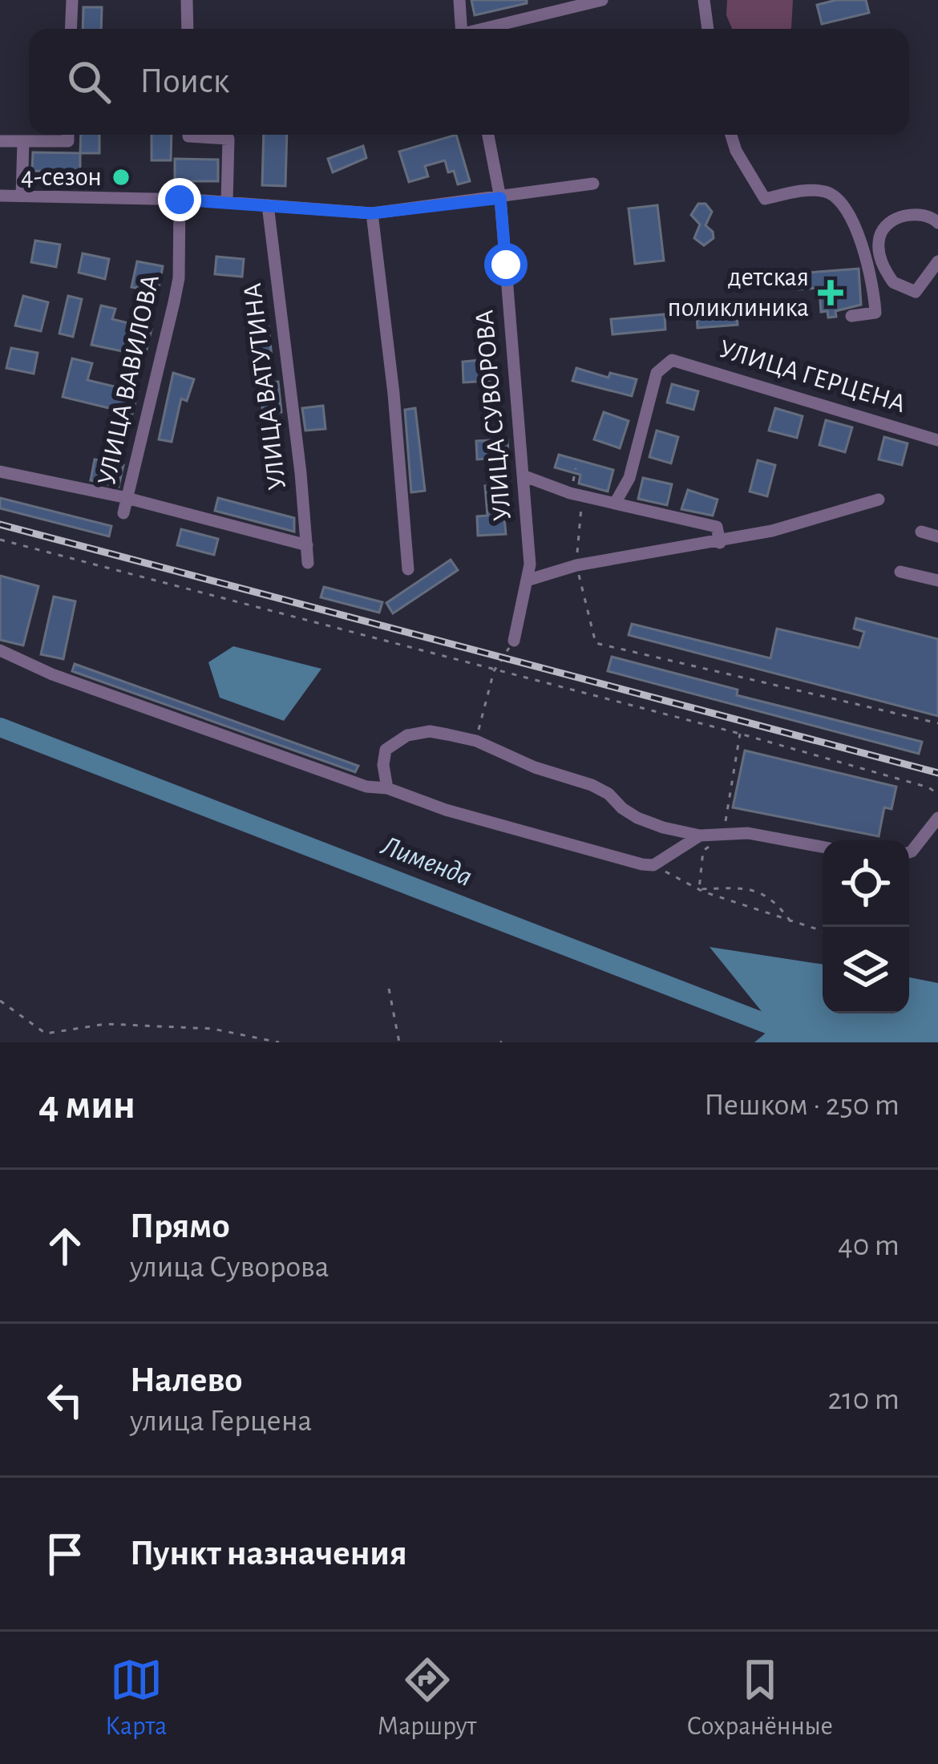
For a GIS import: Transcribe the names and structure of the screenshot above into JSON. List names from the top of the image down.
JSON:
{
  "streets": {
    "street": [
      "УЛИЦА ГЕРЦЕНА",
      "УЛИЦА ВАВИЛОВА",
      "УЛИЦА ВАТУТИНА",
      "УЛИЦА СУВОРОВА"
    ]
  },
  "water": ["Лименда"],
  "places": {
    "other": ["4-сезон"],
    "health": ["детская поликлиника"]
  },
  "page": {
    "search": "Поиск",
    "heading": ["4 мин", "Пешком · 250 m"],
    "list": [
      ["Прямо", "улица Суворова", "40 m"],
      ["Налево", "улица Герцена", "210 m"],
      "Пункт назначения"
    ],
    "nav": ["Карта", "Маршрут", "Сохранённые"]
  }
}
